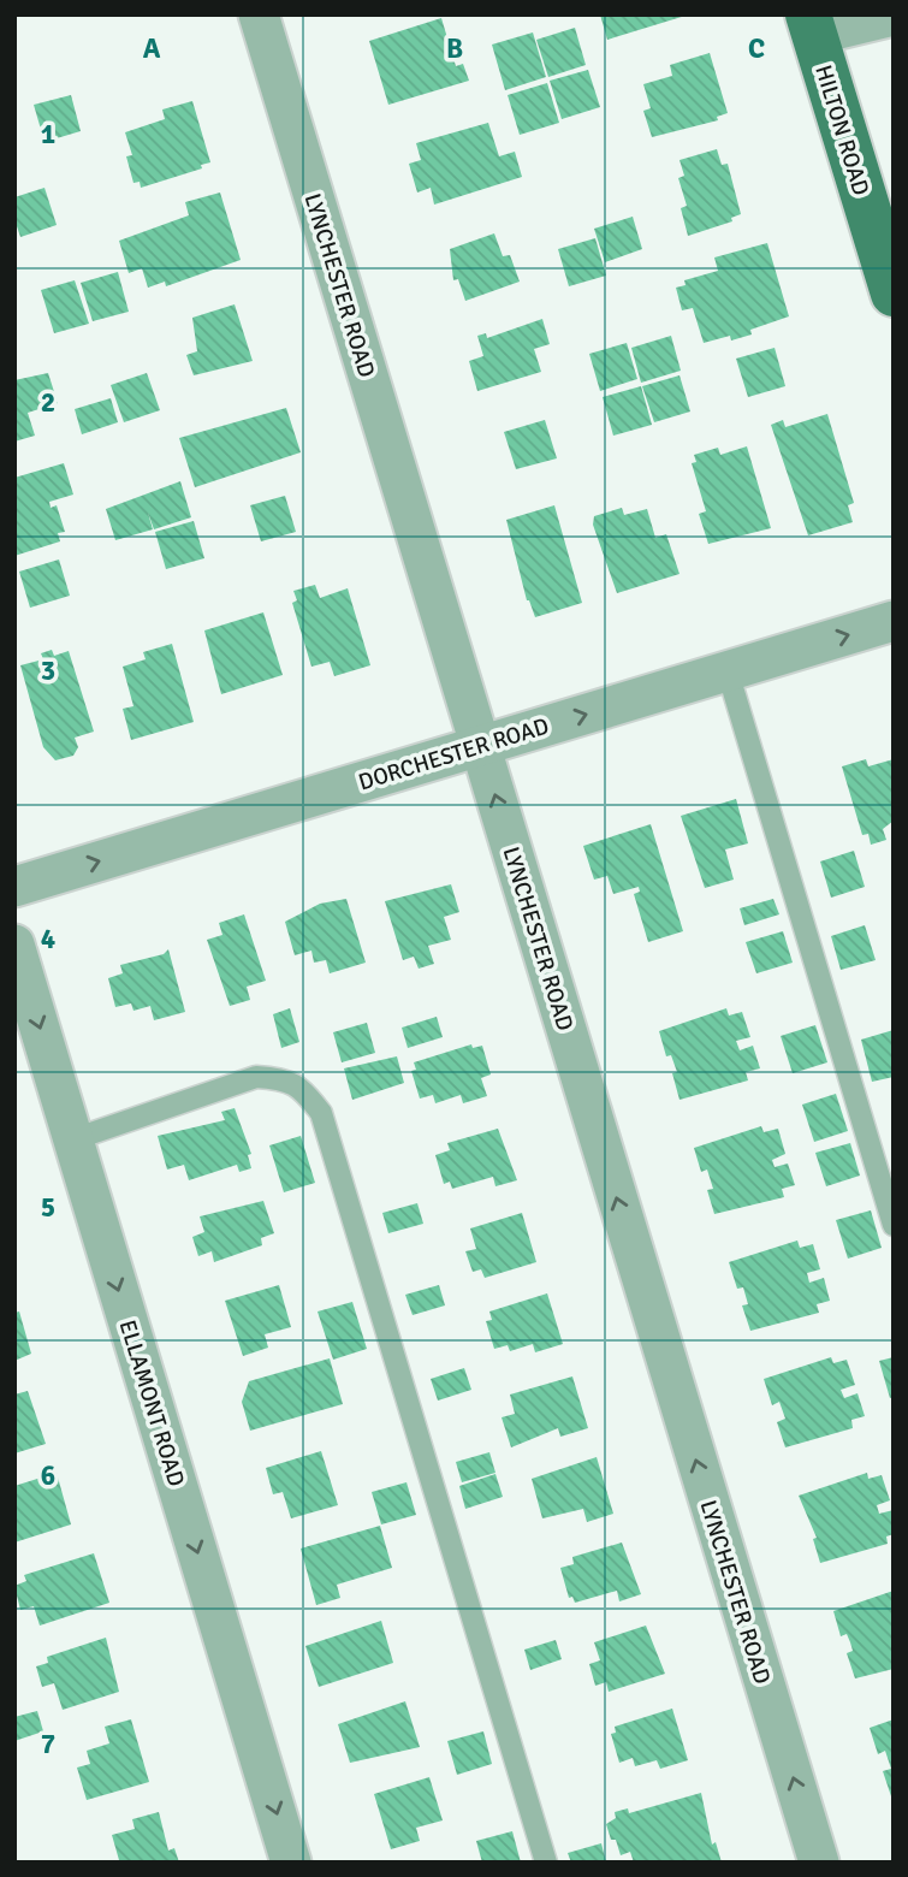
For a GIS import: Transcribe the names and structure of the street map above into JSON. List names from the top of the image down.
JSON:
{
  "streets": {
    "main road": ["HILTON ROAD"],
    "street": ["LYNCHESTER ROAD", "DORCHESTER ROAD", "ELLAMONT ROAD"]
  },
  "crossings": [
    ["LYNCHESTER ROAD", "DORCHESTER ROAD"]
  ],
  "one_way": ["LYNCHESTER ROAD", "DORCHESTER ROAD", "ELLAMONT ROAD"],
  "grid": {
    "columns": ["A", "B", "C"],
    "rows": [
      "1",
      "2",
      "3",
      "4",
      "5",
      "6",
      "7"
    ]
  }
}
